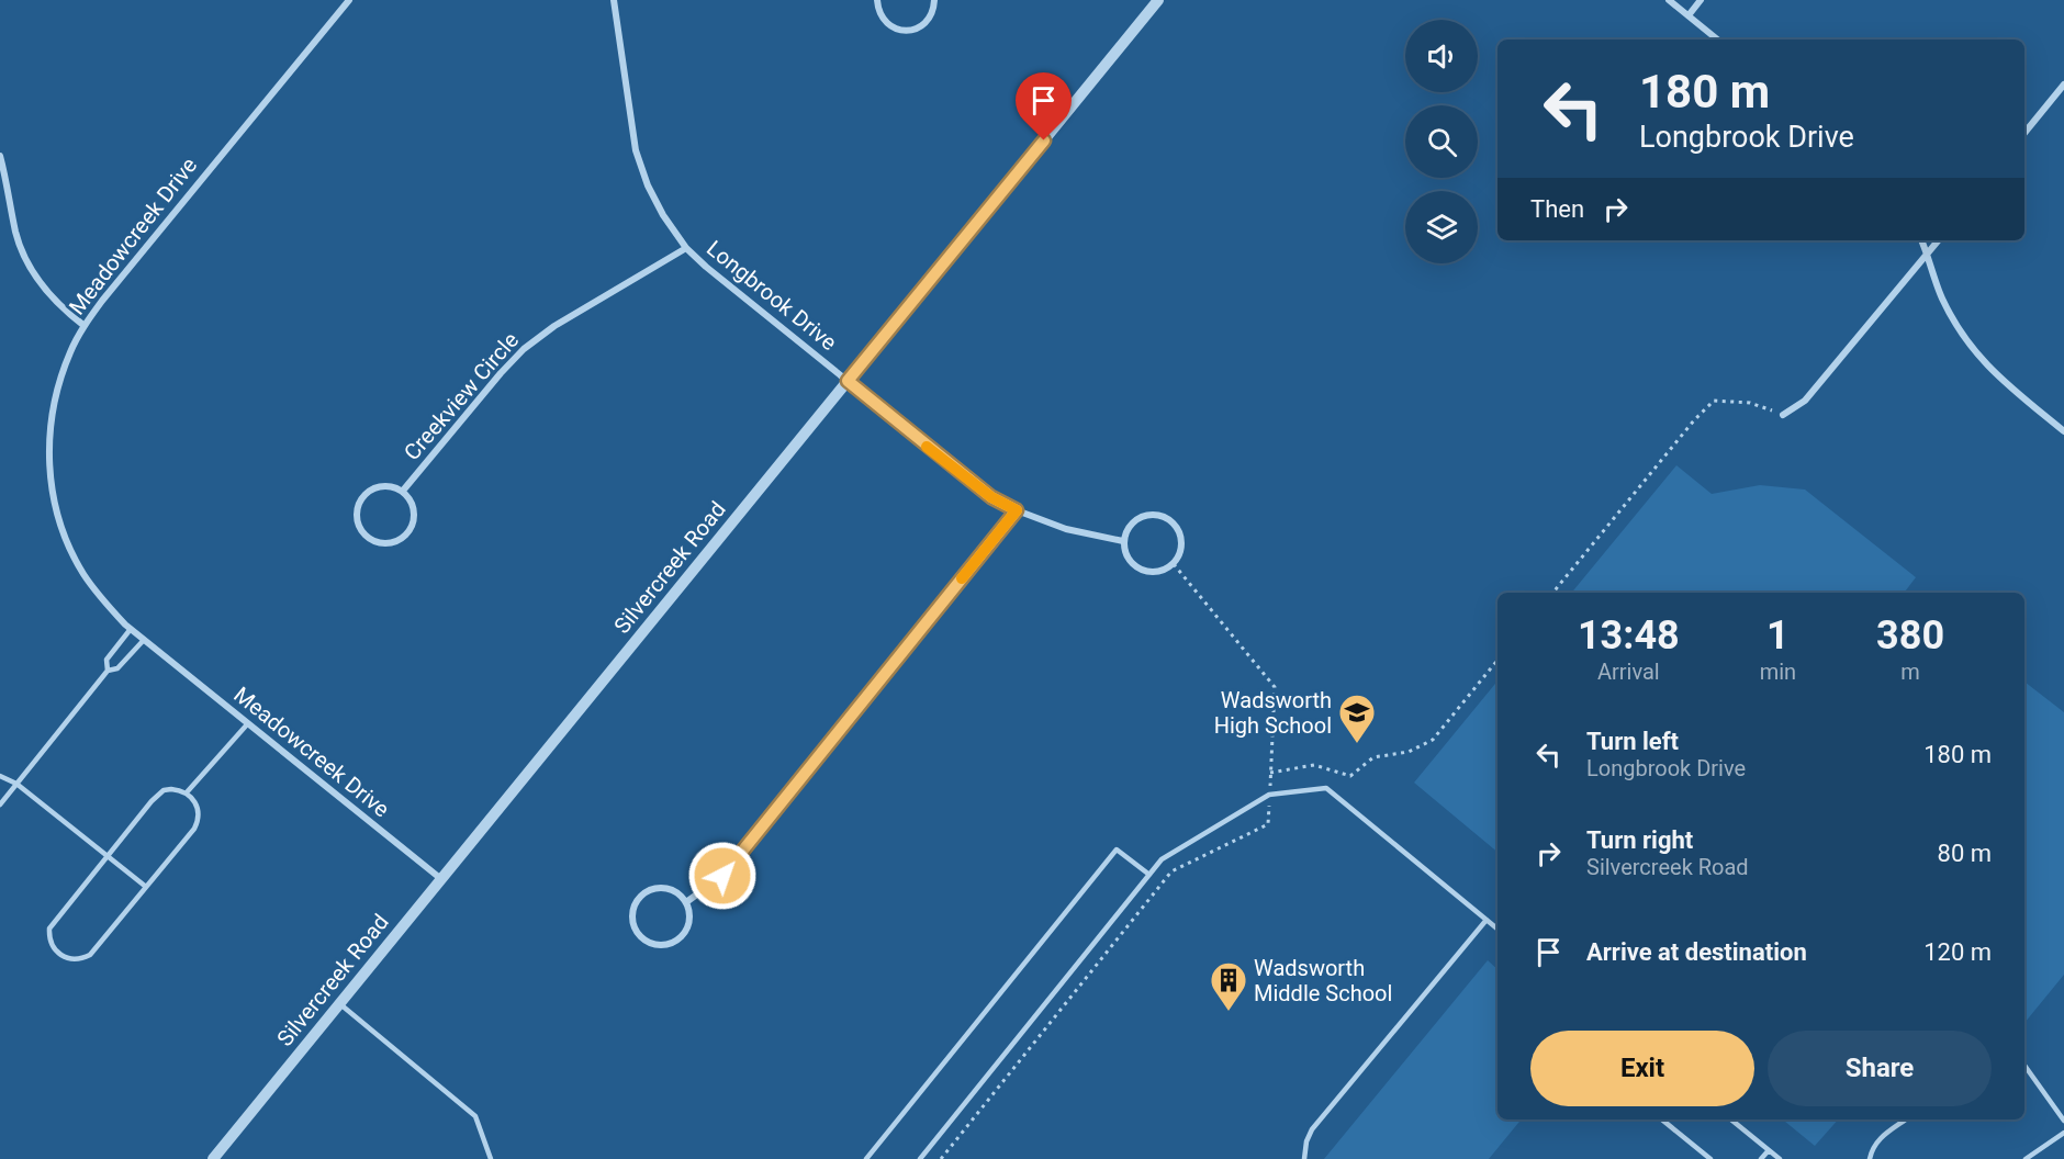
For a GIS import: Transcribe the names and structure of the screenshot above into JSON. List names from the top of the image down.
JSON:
{
  "streets": {
    "street": [
      "Meadowcreek Drive",
      "Longbrook Drive",
      "Creekview Circle",
      "Silvercreek Road"
    ]
  },
  "crossings": [
    ["Meadowcreek Drive", "Silvercreek Road"],
    ["Longbrook Drive", "Creekview Circle"],
    ["Longbrook Drive", "Silvercreek Road"]
  ],
  "places": {
    "school or university": ["Wadsworth High School"],
    "building": ["Wadsworth Middle School"]
  },
  "page": {
    "turn": ["180 m", "Longbrook Drive"],
    "then": "Then",
    "eta": [
      "13:48",
      "Arrival",
      "1",
      "min",
      "380",
      "m"
    ],
    "list": [
      {
        "name": "Turn left",
        "note": "Longbrook Drive",
        "value": "180 m"
      },
      {
        "name": "Turn right",
        "note": "Silvercreek Road",
        "value": "80 m"
      },
      {
        "name": "Arrive at destination",
        "value": "120 m"
      }
    ],
    "buttons": ["Exit", "Share"]
  }
}
